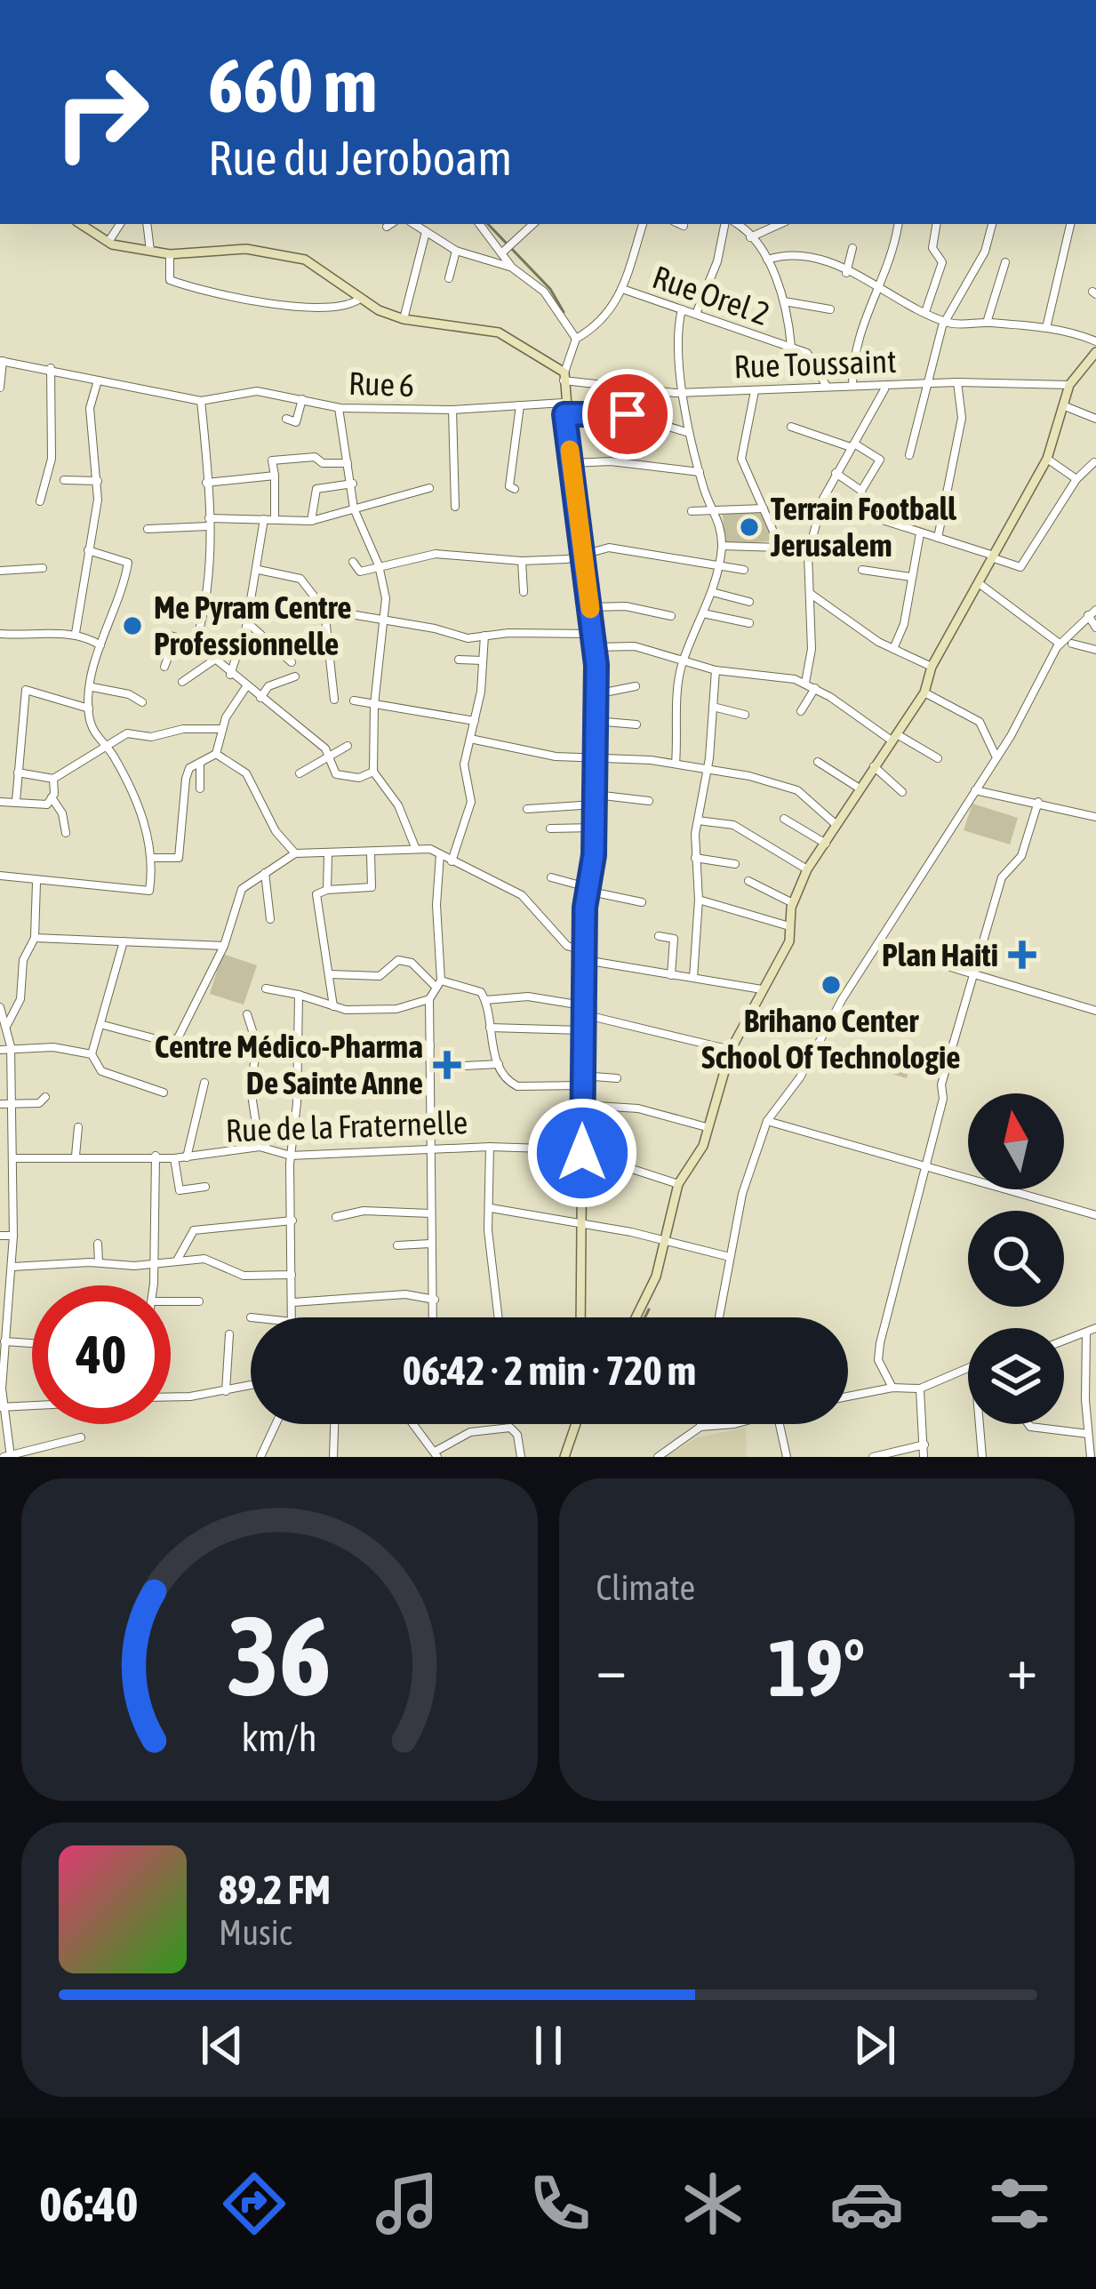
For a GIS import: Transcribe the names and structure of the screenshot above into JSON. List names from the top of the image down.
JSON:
{
  "streets": {
    "street": [
      "Rue Orel 2",
      "Rue Toussaint",
      "Rue 6",
      "Rue de la Fraternelle"
    ]
  },
  "crossings": [
    ["Rue Orel 2", "Rue Toussaint"]
  ],
  "places": {
    "other": ["Terrain Football Jerusalem", "Me Pyram Centre Professionnelle", "Brihano Center School Of Technologie"],
    "health": ["Plan Haiti", "Centre Médico-Pharma De Sainte Anne"]
  },
  "north": "top",
  "page": {
    "turn": ["660 m", "Rue du Jeroboam"],
    "limit": "40",
    "trip": "06:42 · 2 min · 720 m",
    "tile": "Climate",
    "heat": ["−", "19°", "+"],
    "song": ["89.2 FM", "Music"],
    "tabs": "06:40",
    "gauge": ["36", "km/h"]
  }
}
